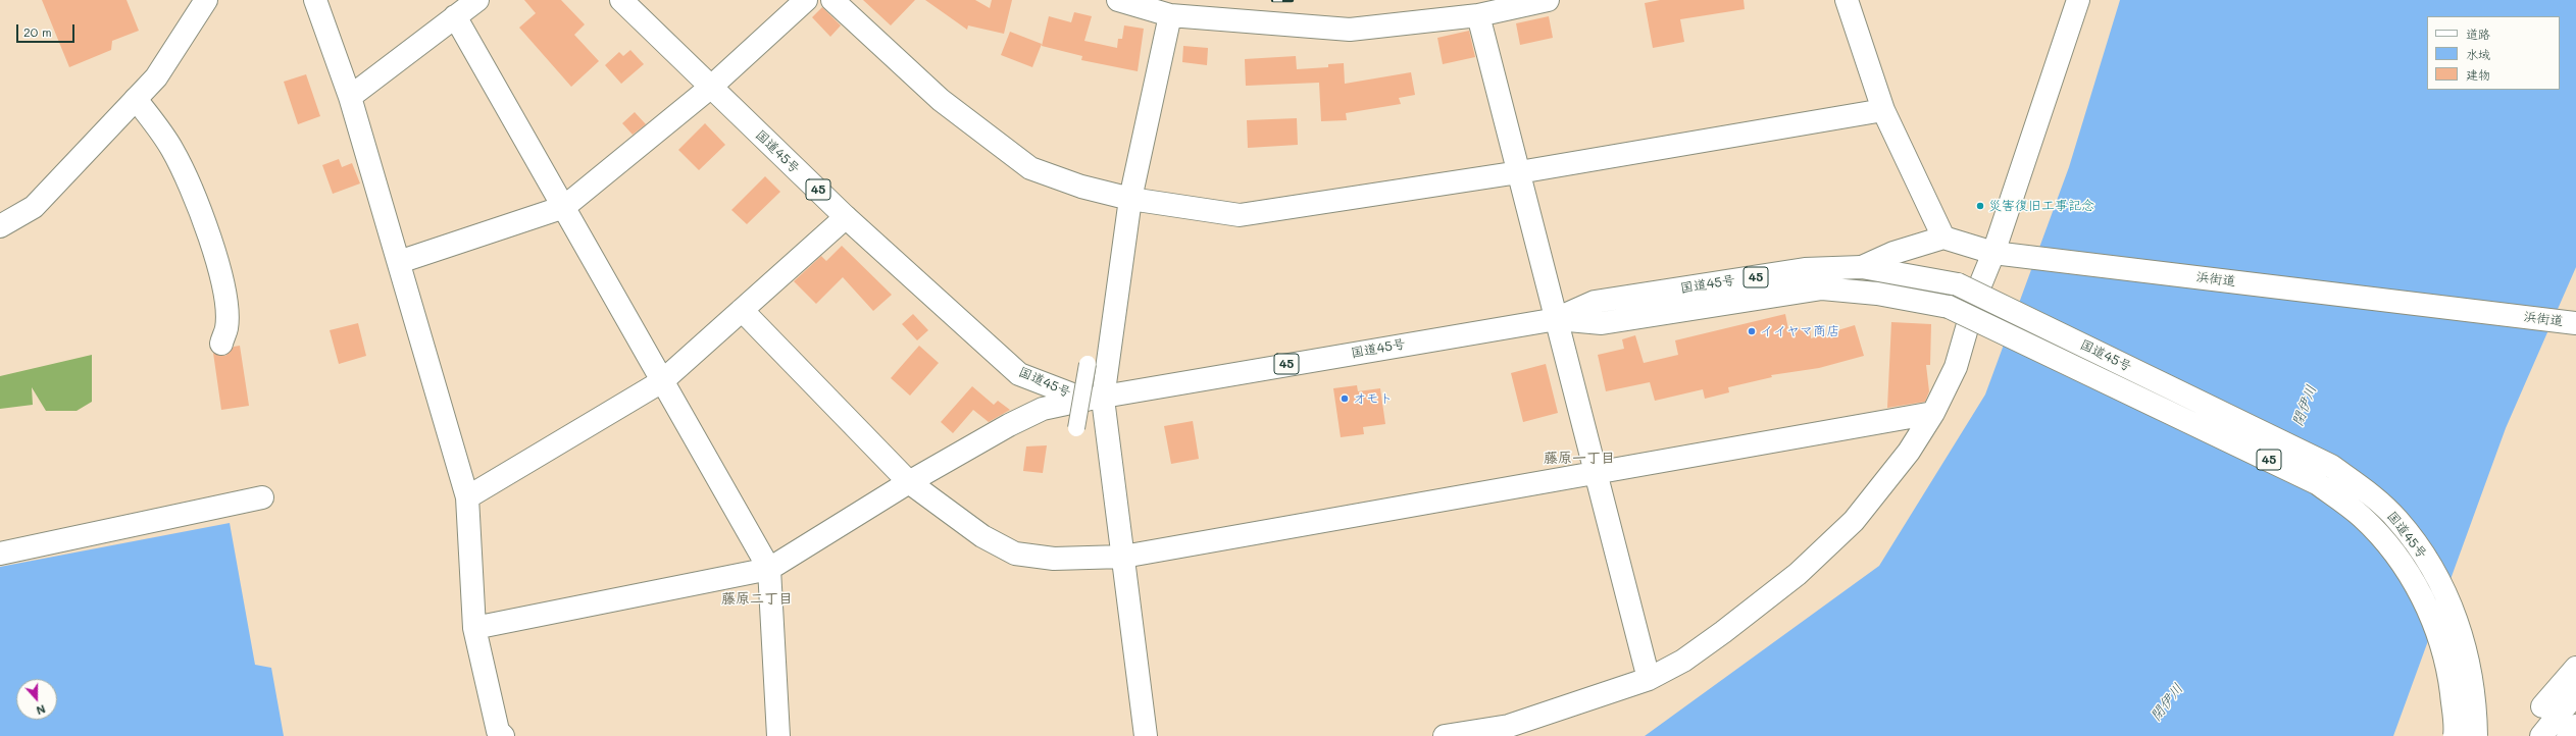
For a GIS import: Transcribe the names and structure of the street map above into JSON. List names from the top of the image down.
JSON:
{
  "streets": {
    "main road": ["国道45号", "45", "浜街道"]
  },
  "districts": ["藤原一丁目", "藤原二丁目"],
  "water": ["閉伊川"],
  "places": ["災害復旧工事記念", "イイヤマ商店", "オモト"],
  "legend": ["道路", "水域", "建物"],
  "scale_bar": "20 m",
  "north": "bottom"
}
